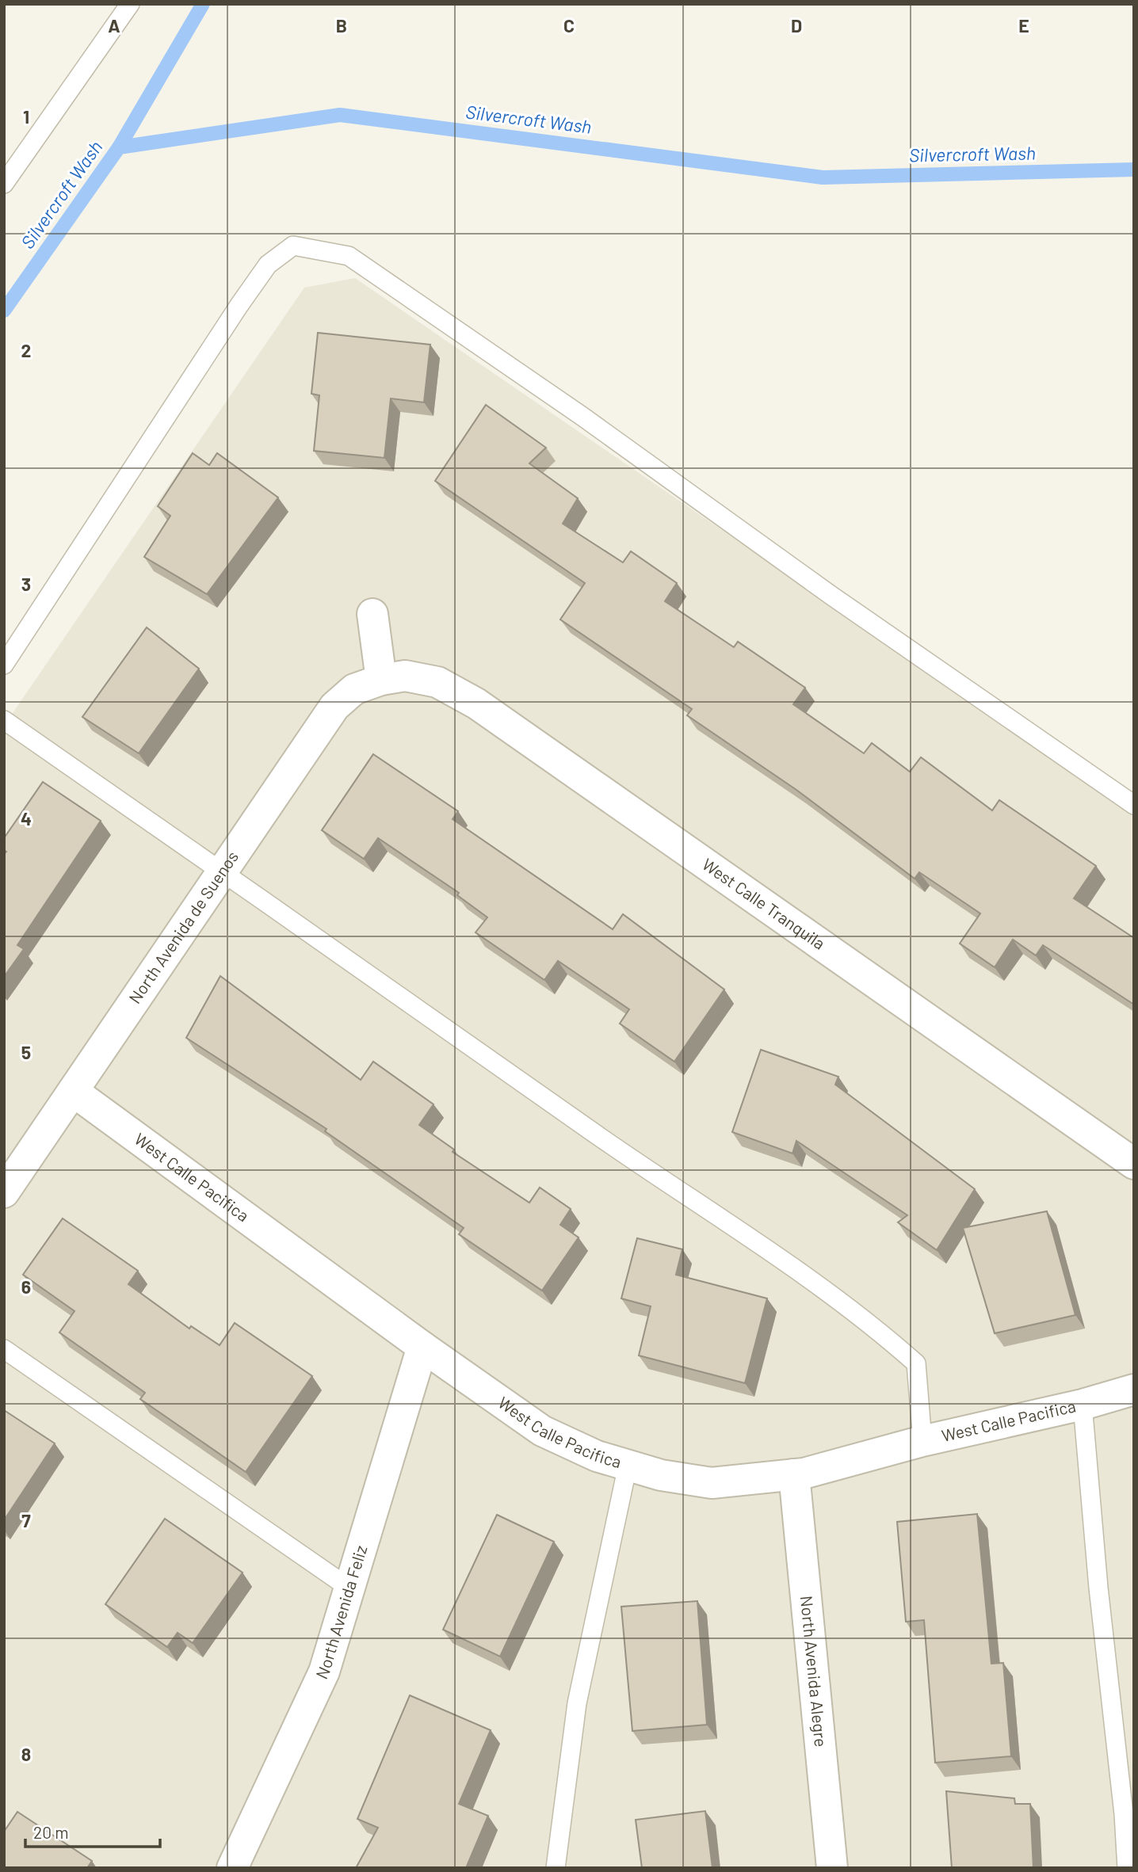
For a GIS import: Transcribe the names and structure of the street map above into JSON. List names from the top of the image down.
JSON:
{
  "streets": {
    "street": [
      "West Calle Tranquila",
      "North Avenida de Suenos",
      "West Calle Pacifica",
      "North Avenida Feliz",
      "North Avenida Alegre"
    ]
  },
  "crossings": [
    ["West Calle Tranquila", "North Avenida de Suenos"],
    ["North Avenida de Suenos", "West Calle Pacifica"],
    ["West Calle Pacifica", "North Avenida Feliz"],
    ["West Calle Pacifica", "North Avenida Alegre"]
  ],
  "water": ["Silvercroft Wash"],
  "scale_bar": "20 m",
  "grid": {
    "columns": [
      "A",
      "B",
      "C",
      "D",
      "E"
    ],
    "rows": [
      "1",
      "2",
      "3",
      "4",
      "5",
      "6",
      "7",
      "8"
    ]
  }
}
